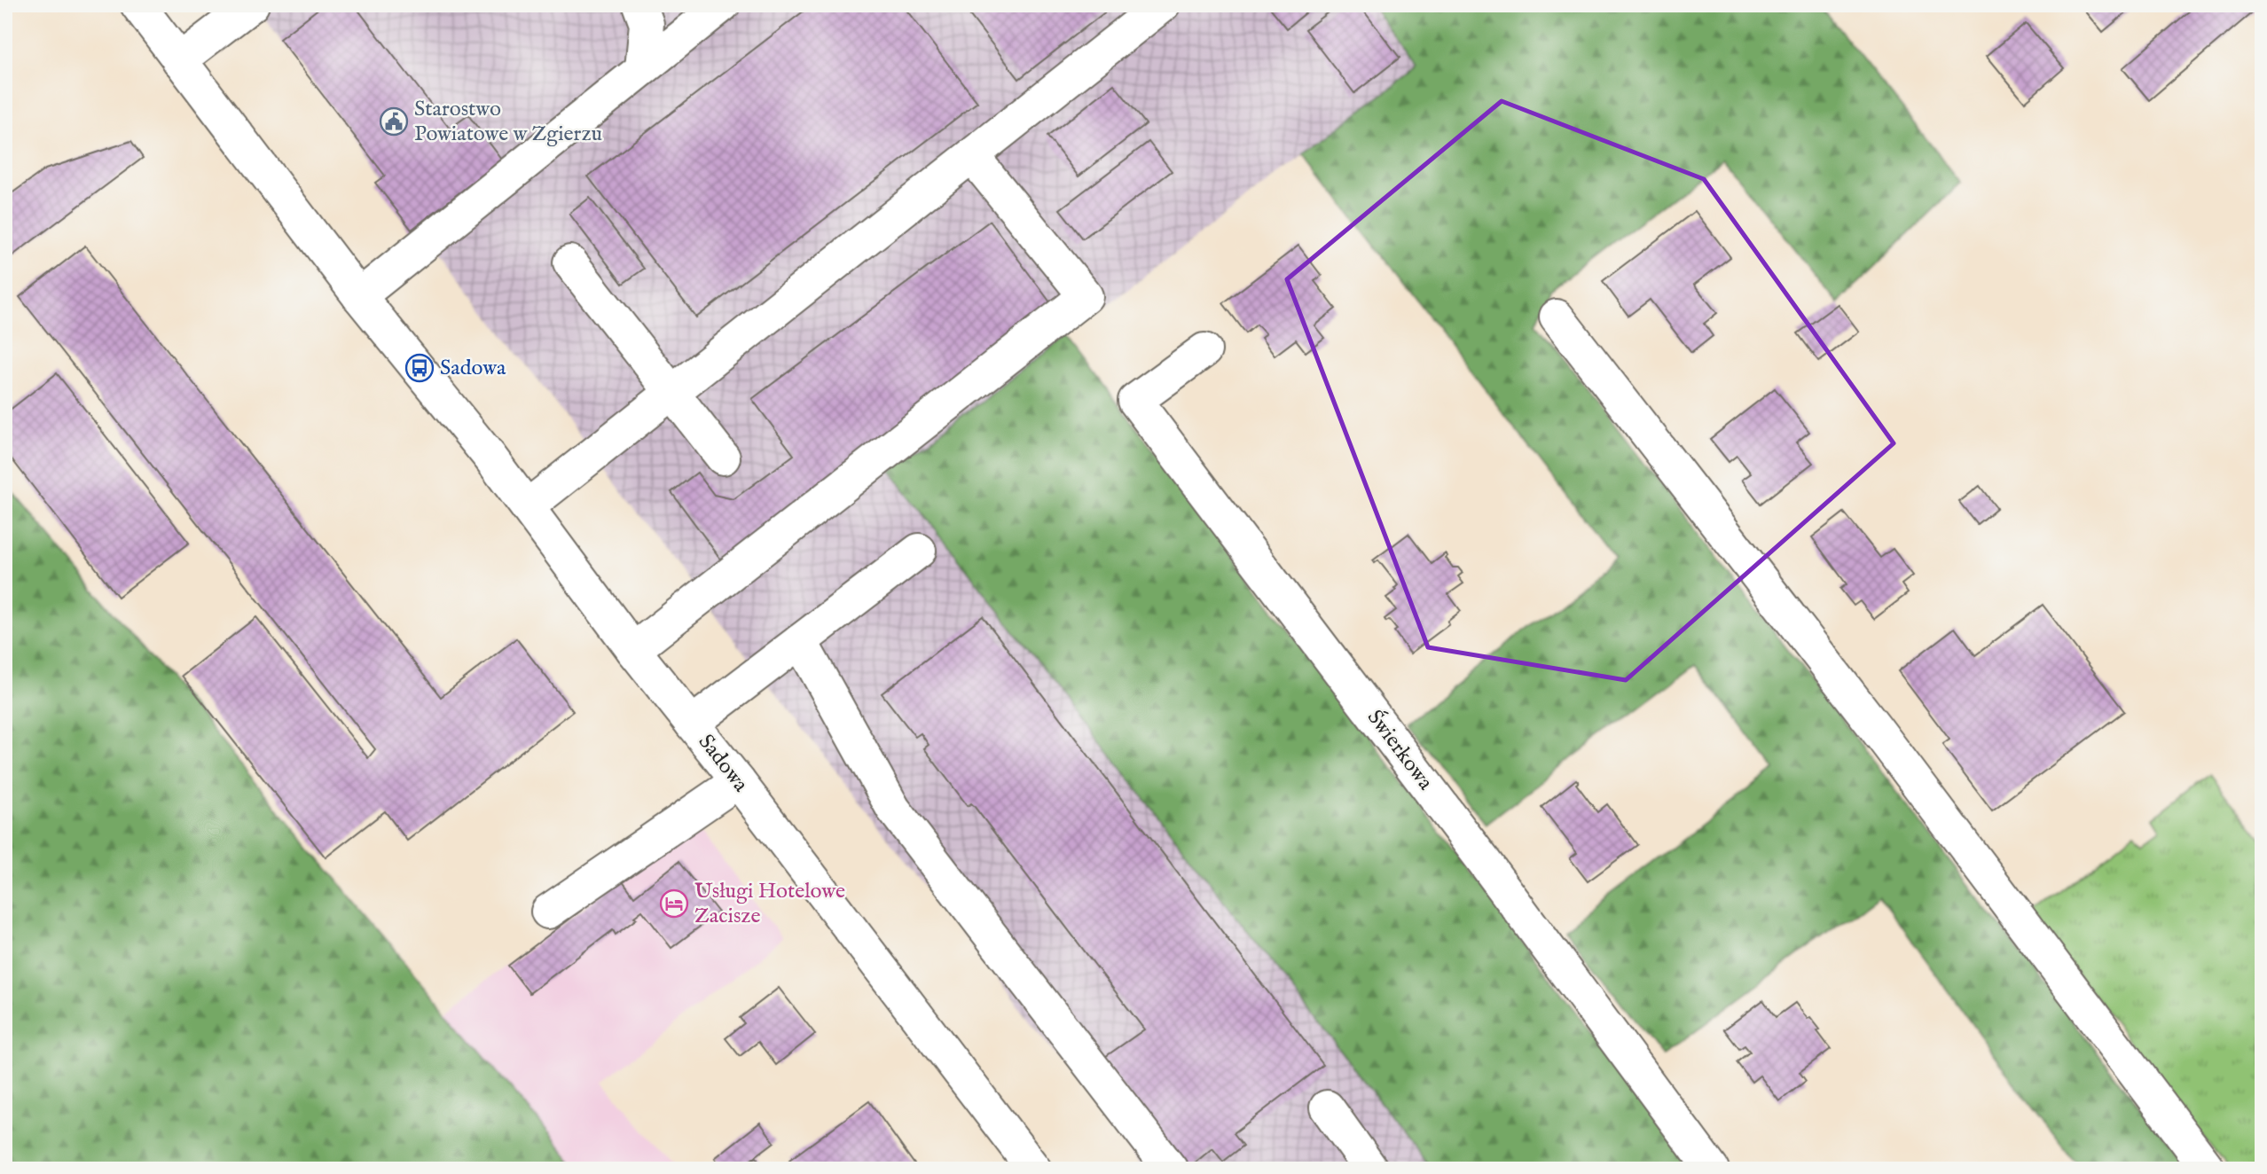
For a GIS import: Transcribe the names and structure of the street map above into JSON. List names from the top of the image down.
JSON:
{
  "streets": {
    "street": ["Świerkowa", "Sadowa"]
  },
  "places": {
    "public building": ["Starostwo Powiatowe w Zgierzu"],
    "bus stop": ["Sadowa"],
    "hotel": ["Usługi Hotelowe Zacisze"]
  }
}
